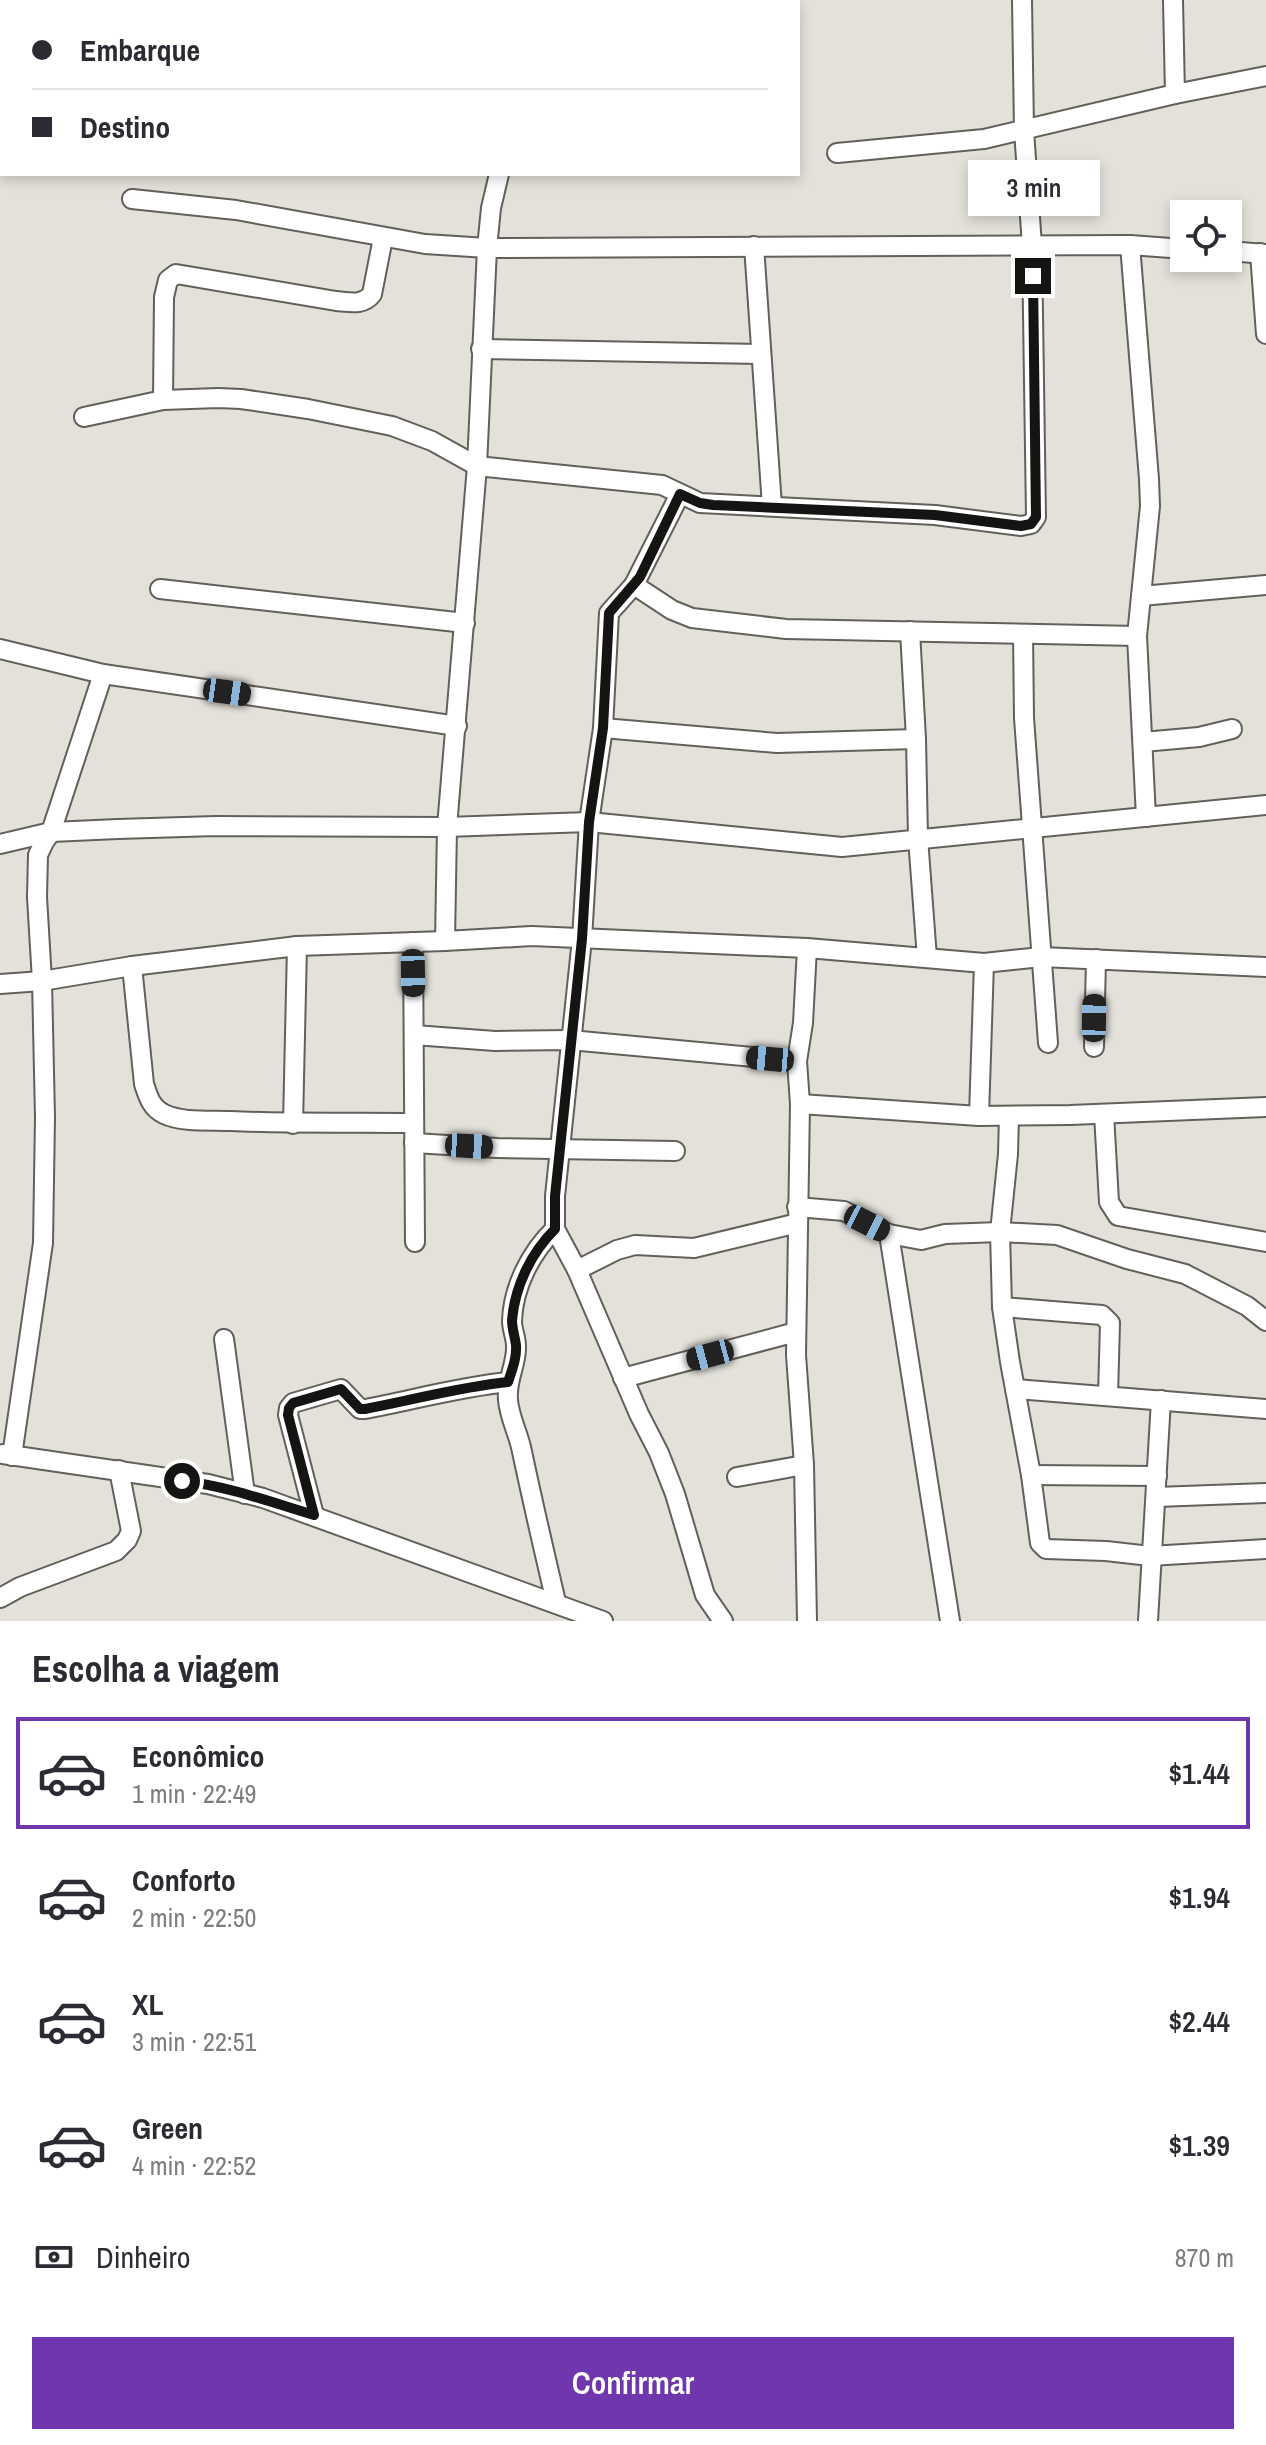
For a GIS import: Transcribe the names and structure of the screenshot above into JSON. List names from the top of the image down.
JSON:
{
  "page": {
    "banner": ["Embarque", "Destino"],
    "bubble": "3 min",
    "heading": "Escolha a viagem",
    "list": [
      {
        "name": "Econômico",
        "note": "1 min · 22:49",
        "value": "$1.44"
      },
      {
        "name": "Conforto",
        "note": "2 min · 22:50",
        "value": "$1.94"
      },
      {
        "name": "XL",
        "note": "3 min · 22:51",
        "value": "$2.44"
      },
      {
        "name": "Green",
        "note": "4 min · 22:52",
        "value": "$1.39"
      }
    ],
    "pay": ["Dinheiro", "870 m"],
    "buttons": "Confirmar"
  }
}
